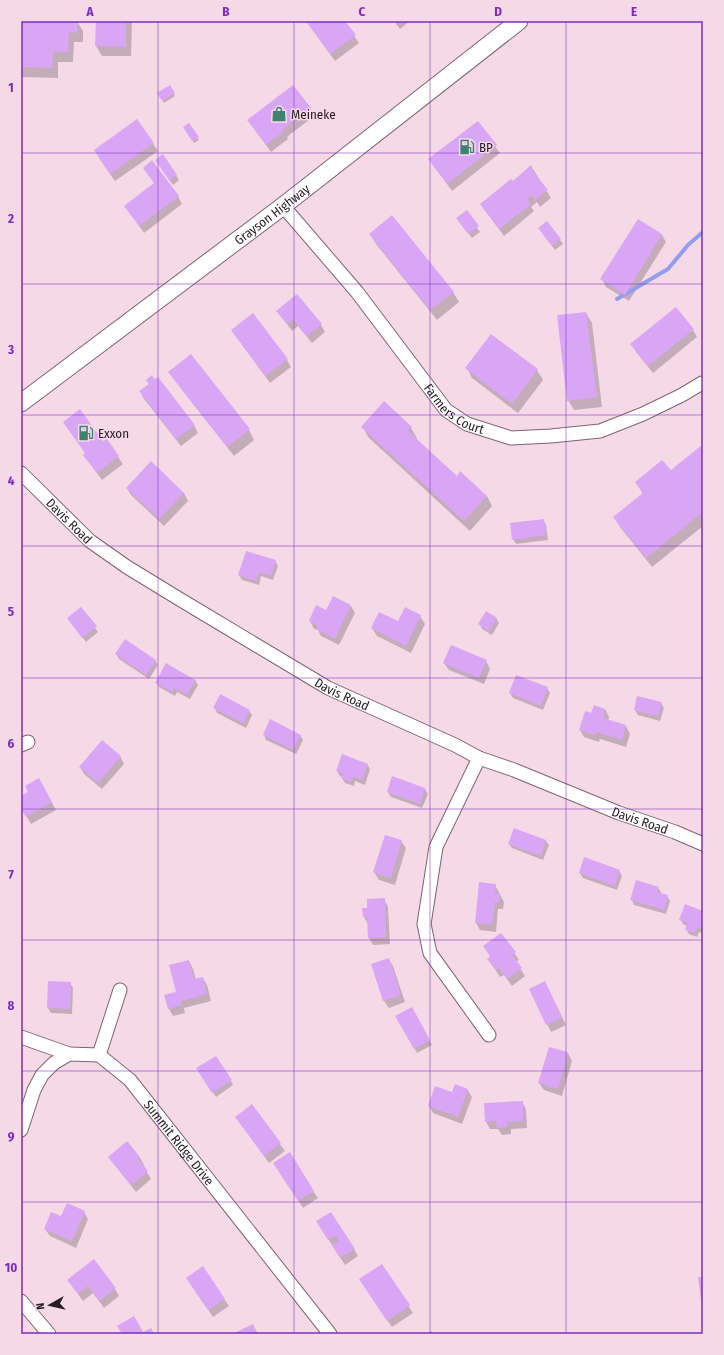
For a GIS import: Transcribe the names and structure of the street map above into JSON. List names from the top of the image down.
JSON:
{
  "streets": {
    "main road": ["Grayson Highway"],
    "street": ["Farmers Court", "Davis Road", "Summit Ridge Drive"]
  },
  "crossings": [
    ["Grayson Highway", "Farmers Court"]
  ],
  "places": {
    "shop": ["Meineke"],
    "fuel station": ["BP", "Exxon"]
  },
  "north": "left",
  "grid": {
    "columns": [
      "A",
      "B",
      "C",
      "D",
      "E"
    ],
    "rows": [
      "1",
      "2",
      "3",
      "4",
      "5",
      "6",
      "7",
      "8",
      "9",
      "10"
    ]
  }
}
